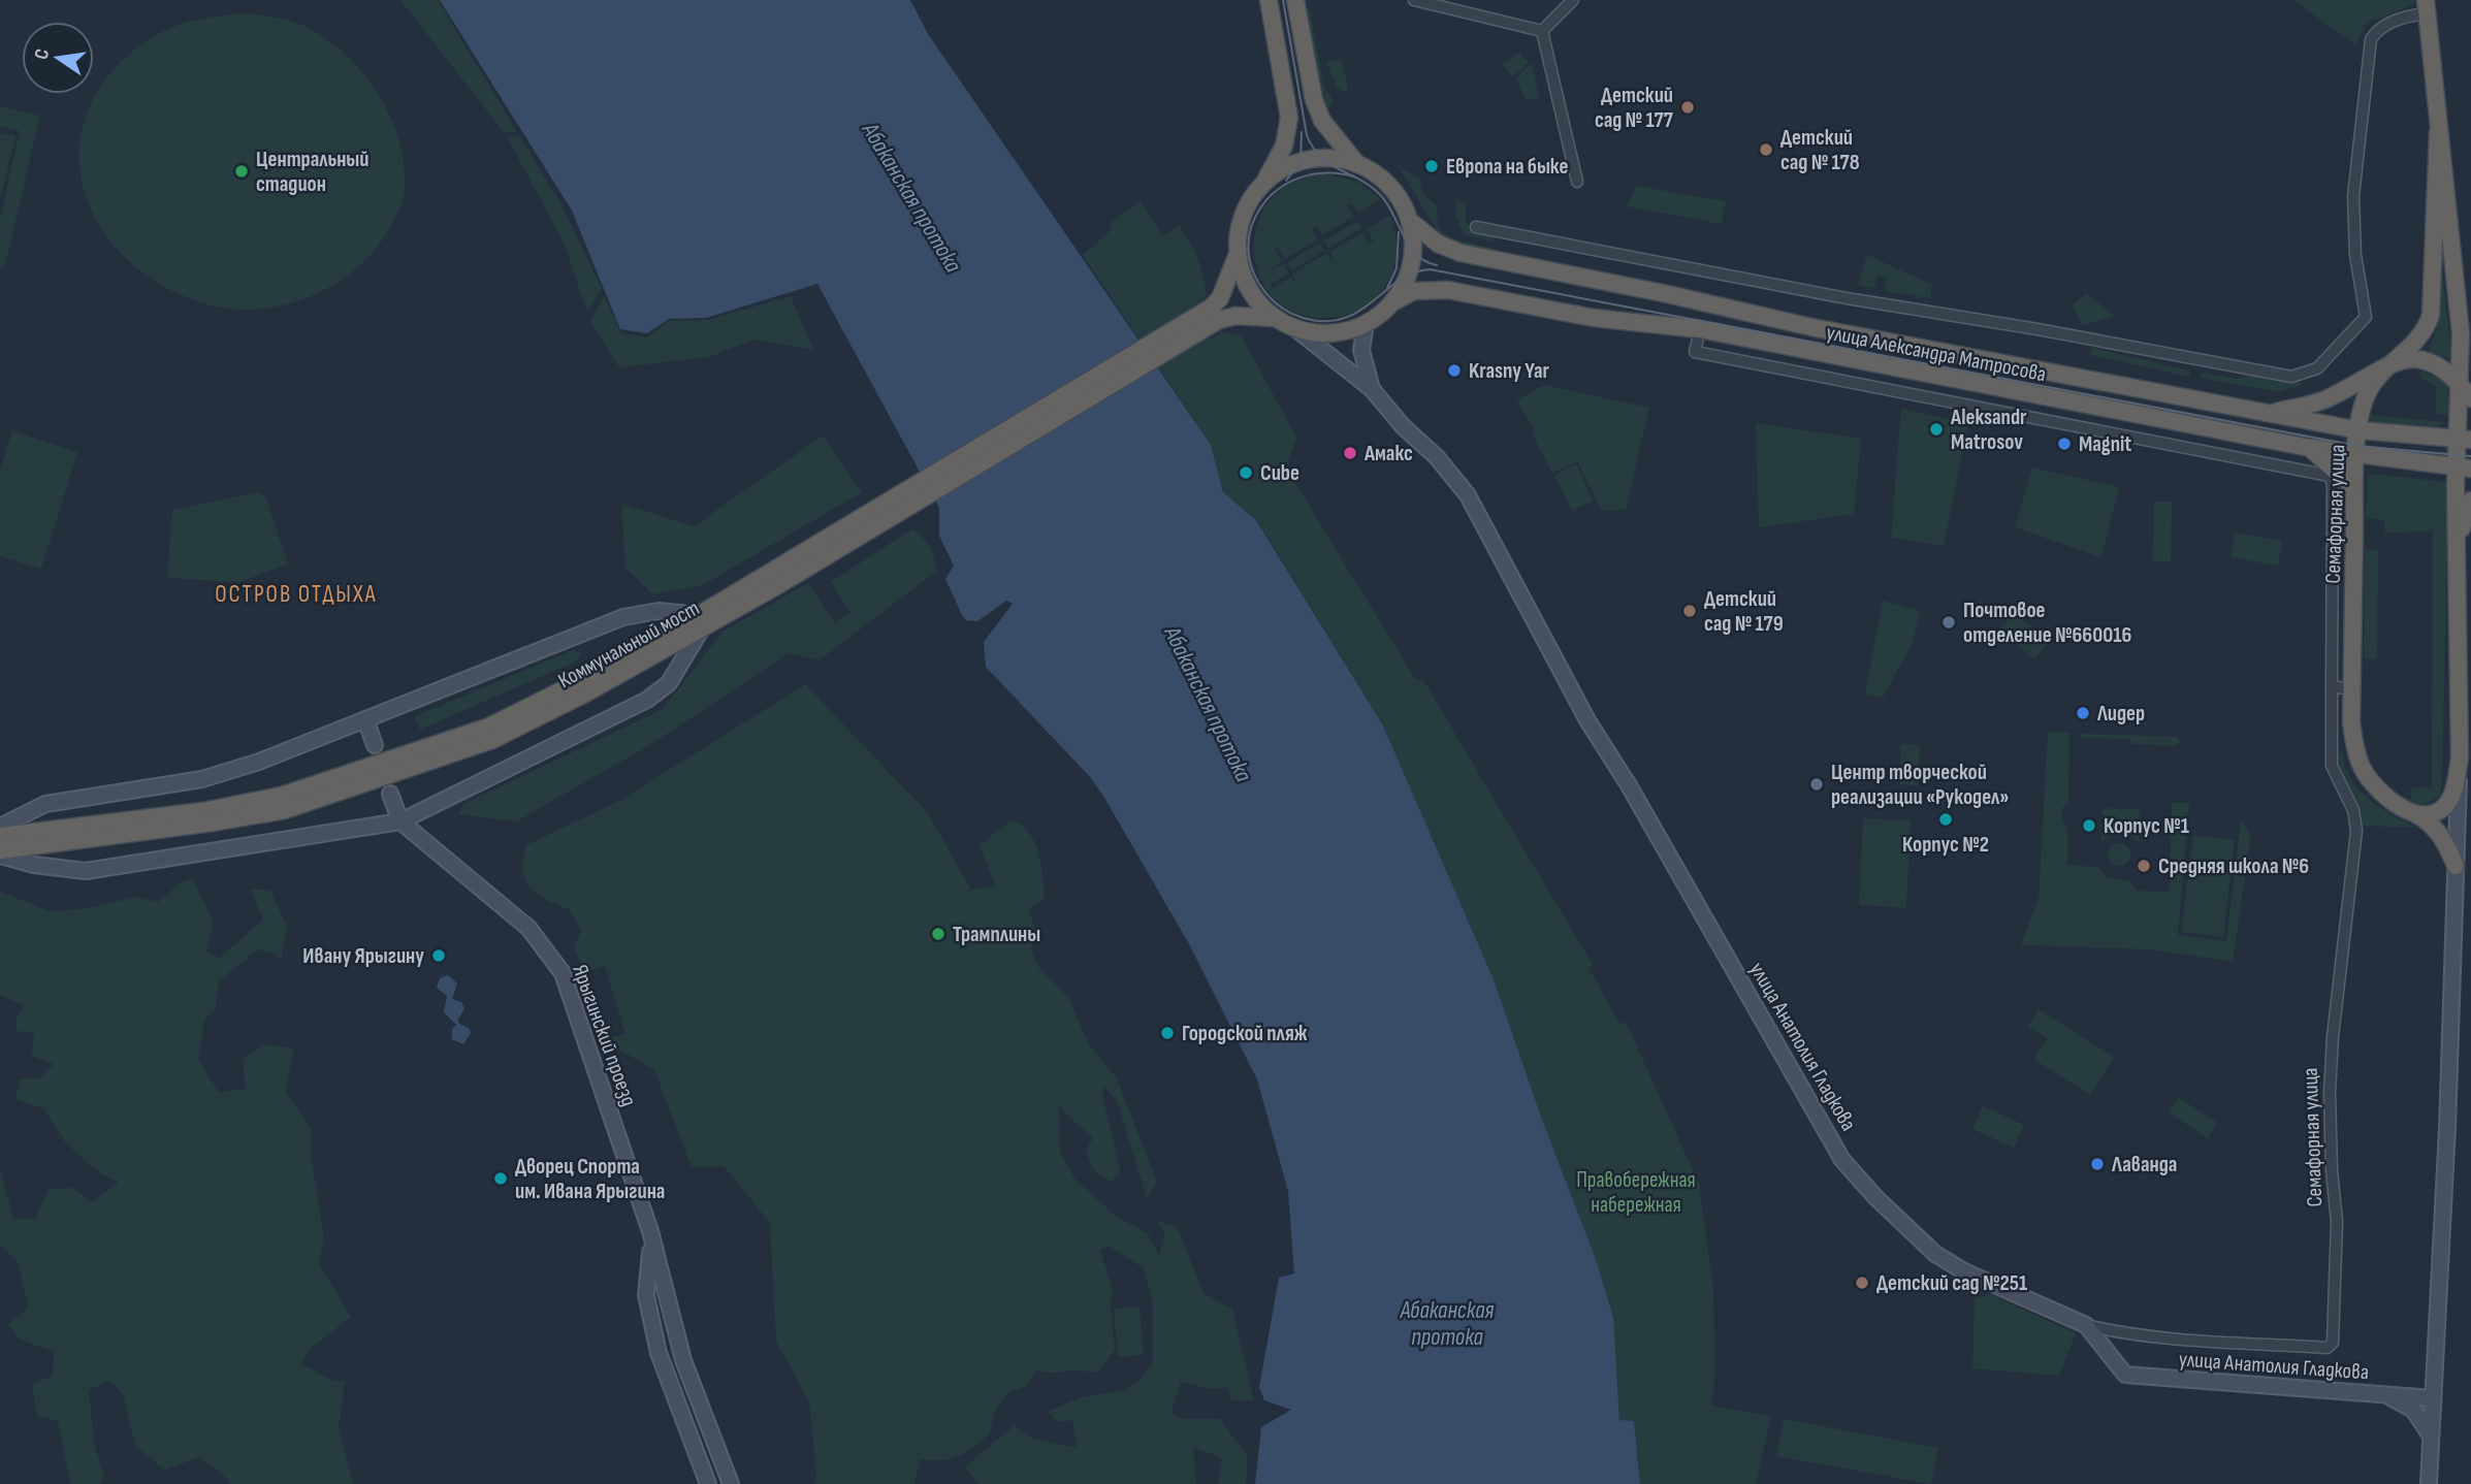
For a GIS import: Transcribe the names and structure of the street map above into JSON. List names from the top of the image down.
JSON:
{
  "streets": {
    "highway": ["улица Александра Матросова", "Семафорная улица", "Коммунальный мост"],
    "main road": ["Ярыгинский проезд", "улица Анатолия Гладкова"]
  },
  "crossings": [
    ["улица Александра Матросова", "Семафорная улица"],
    ["Семафорная улица", "улица Анатолия Гладкова"]
  ],
  "districts": ["ОСТРОВ ОТДЫХА"],
  "water": ["Абаканская протока"],
  "parks": ["Правобережная набережная"],
  "places": [
    "Детский сад № 177",
    "Детский сад № 178",
    "Европа на быке",
    "Центральный стадион",
    "Krasny Yar",
    "Aleksandr Matrosov",
    "Magnit",
    "Амакс",
    "Cube",
    "Детский сад № 179",
    "Почтовое отделение №660016",
    "Лидер",
    "Центр творческой реализации «Рукодел»",
    "Корпус №2",
    "Корпус №1",
    "Средняя школа №6",
    "Трамплины",
    "Ивану Ярыгину",
    "Городской пляж",
    "Лаванда",
    "Дворец Спорта им. Ивана Ярыгина",
    "Детский сад №251"
  ],
  "north": "left"
}
